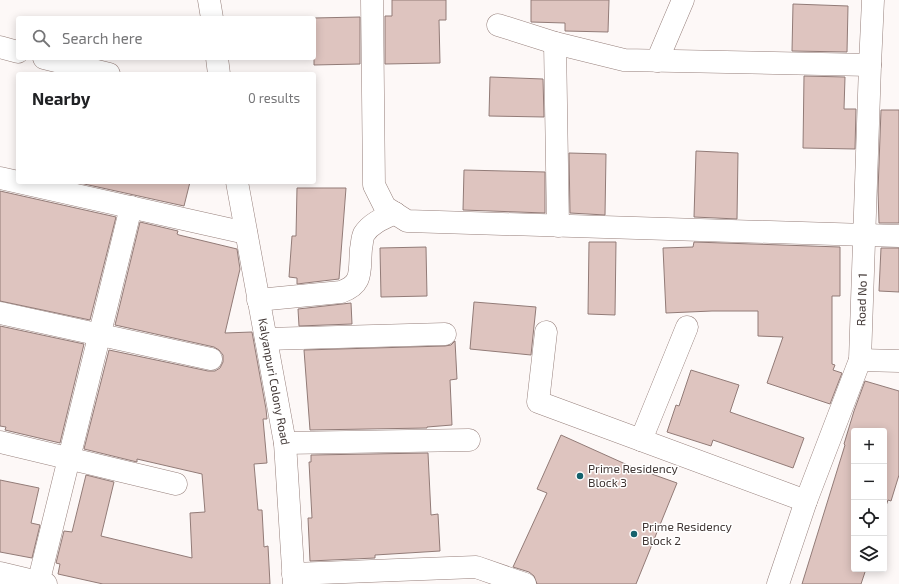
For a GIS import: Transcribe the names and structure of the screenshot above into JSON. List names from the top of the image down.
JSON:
{
  "streets": {
    "street": ["Road No 1", "Kalyanpuri Colony Road"]
  },
  "places": ["Prime Residency Block 3", "Prime Residency Block 2"],
  "page": {
    "search": "Search here",
    "heading": ["Nearby", "0 results"],
    "map_buttons": ["+", "−"]
  }
}
